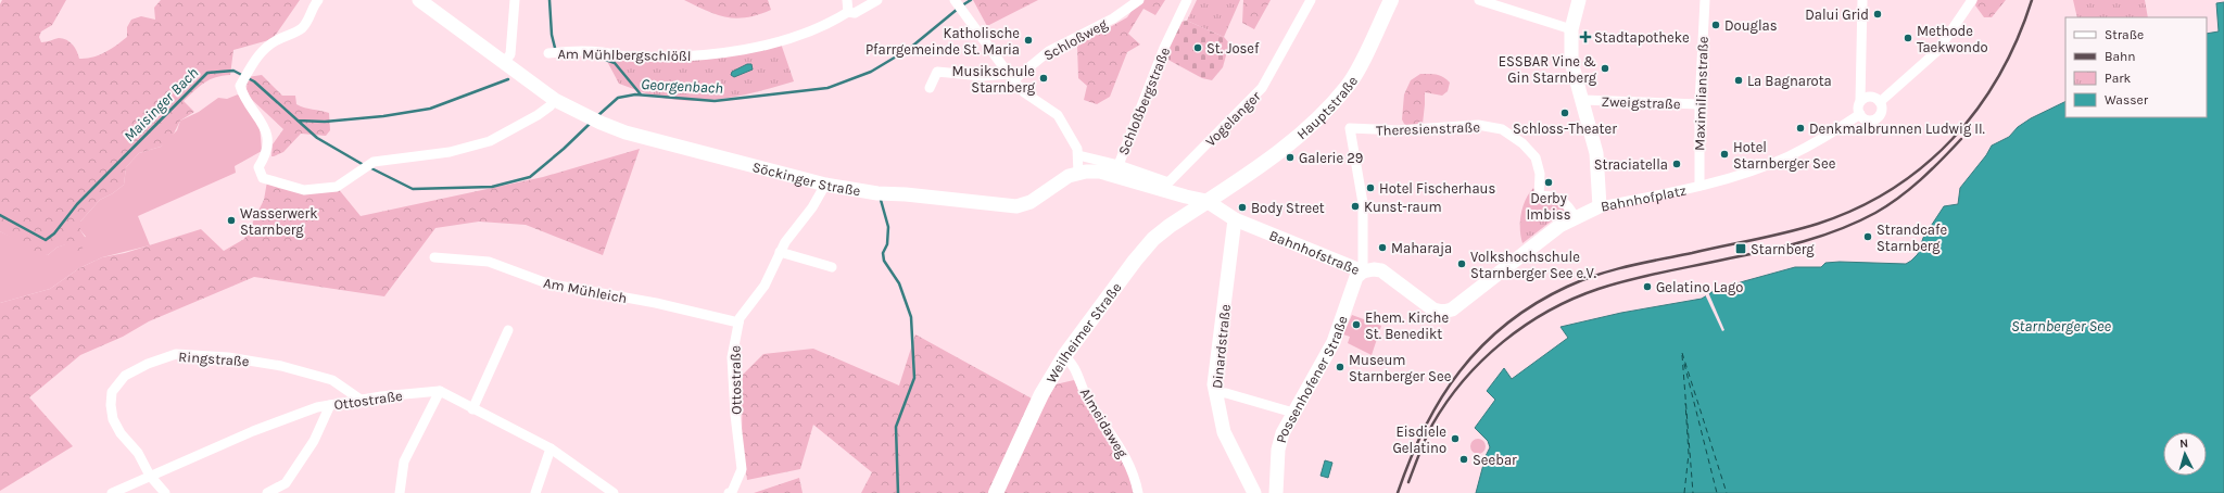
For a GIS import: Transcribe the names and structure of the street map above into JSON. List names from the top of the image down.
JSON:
{
  "streets": {
    "main road": ["Hauptstraße", "Weilheimer Straße"],
    "street": [
      "Schloßweg",
      "Am Mühlbergschlößl",
      "Maximilianstraße",
      "Schloßbergstraße",
      "Zweigstraße",
      "Vogelanger",
      "Theresienstraße",
      "Söckinger Straße",
      "Bahnhofplatz",
      "Bahnhofstraße",
      "Am Mühleich",
      "Dinardstraße",
      "Ringstraße",
      "Ottostraße",
      "Possenhofener Straße",
      "Almeidaweg"
    ]
  },
  "crossings": [
    ["Maximilianstraße", "Zweigstraße"],
    ["Maximilianstraße", "Bahnhofplatz"],
    ["Schloßbergstraße", "Vogelanger"],
    ["Hauptstraße", "Söckinger Straße"],
    ["Hauptstraße", "Bahnhofstraße"],
    ["Hauptstraße", "Weilheimer Straße"],
    ["Theresienstraße", "Bahnhofplatz"],
    ["Theresienstraße", "Bahnhofstraße"],
    ["Theresienstraße", "Possenhofener Straße"],
    ["Söckinger Straße", "Bahnhofstraße"],
    ["Söckinger Straße", "Weilheimer Straße"],
    ["Söckinger Straße", "Ottostraße"],
    ["Bahnhofplatz", "Bahnhofstraße"],
    ["Bahnhofstraße", "Weilheimer Straße"],
    ["Bahnhofstraße", "Dinardstraße"],
    ["Bahnhofstraße", "Possenhofener Straße"],
    ["Am Mühleich", "Ottostraße"],
    ["Weilheimer Straße", "Almeidaweg"],
    ["Ringstraße", "Ottostraße"]
  ],
  "water": ["Georgenbach", "Maisinger Bach", "Starnberger See"],
  "places": {
    "other": [
      "Dalui Grid",
      "Douglas",
      "Methode Taekwondo",
      "Katholische Pfarrgemeinde St. Maria",
      "St. Josef",
      "ESSBAR Vine & Gin Starnberg",
      "Musikschule Starnberg",
      "La Bagnarota",
      "Schloss-Theater",
      "Denkmalbrunnen Ludwig II.",
      "Hotel Starnberger See",
      "Galerie 29",
      "Straciatella",
      "Derby Imbiss",
      "Hotel Fischerhaus",
      "Kunst-raum",
      "Body Street",
      "Wasserwerk Starnberg",
      "Strandcafe Starnberg",
      "Maharaja",
      "Volkshochschule Starnberger See e.V.",
      "Gelatino Lago",
      "Ehem. Kirche St. Benedikt",
      "Museum Starnberger See",
      "Eisdiele Gelatino",
      "Seebar"
    ],
    "health": ["Stadtapotheke"],
    "transit": ["Starnberg"]
  },
  "legend": [
    "Straße",
    "Bahn",
    "Park",
    "Wasser"
  ],
  "north": "top"
}
